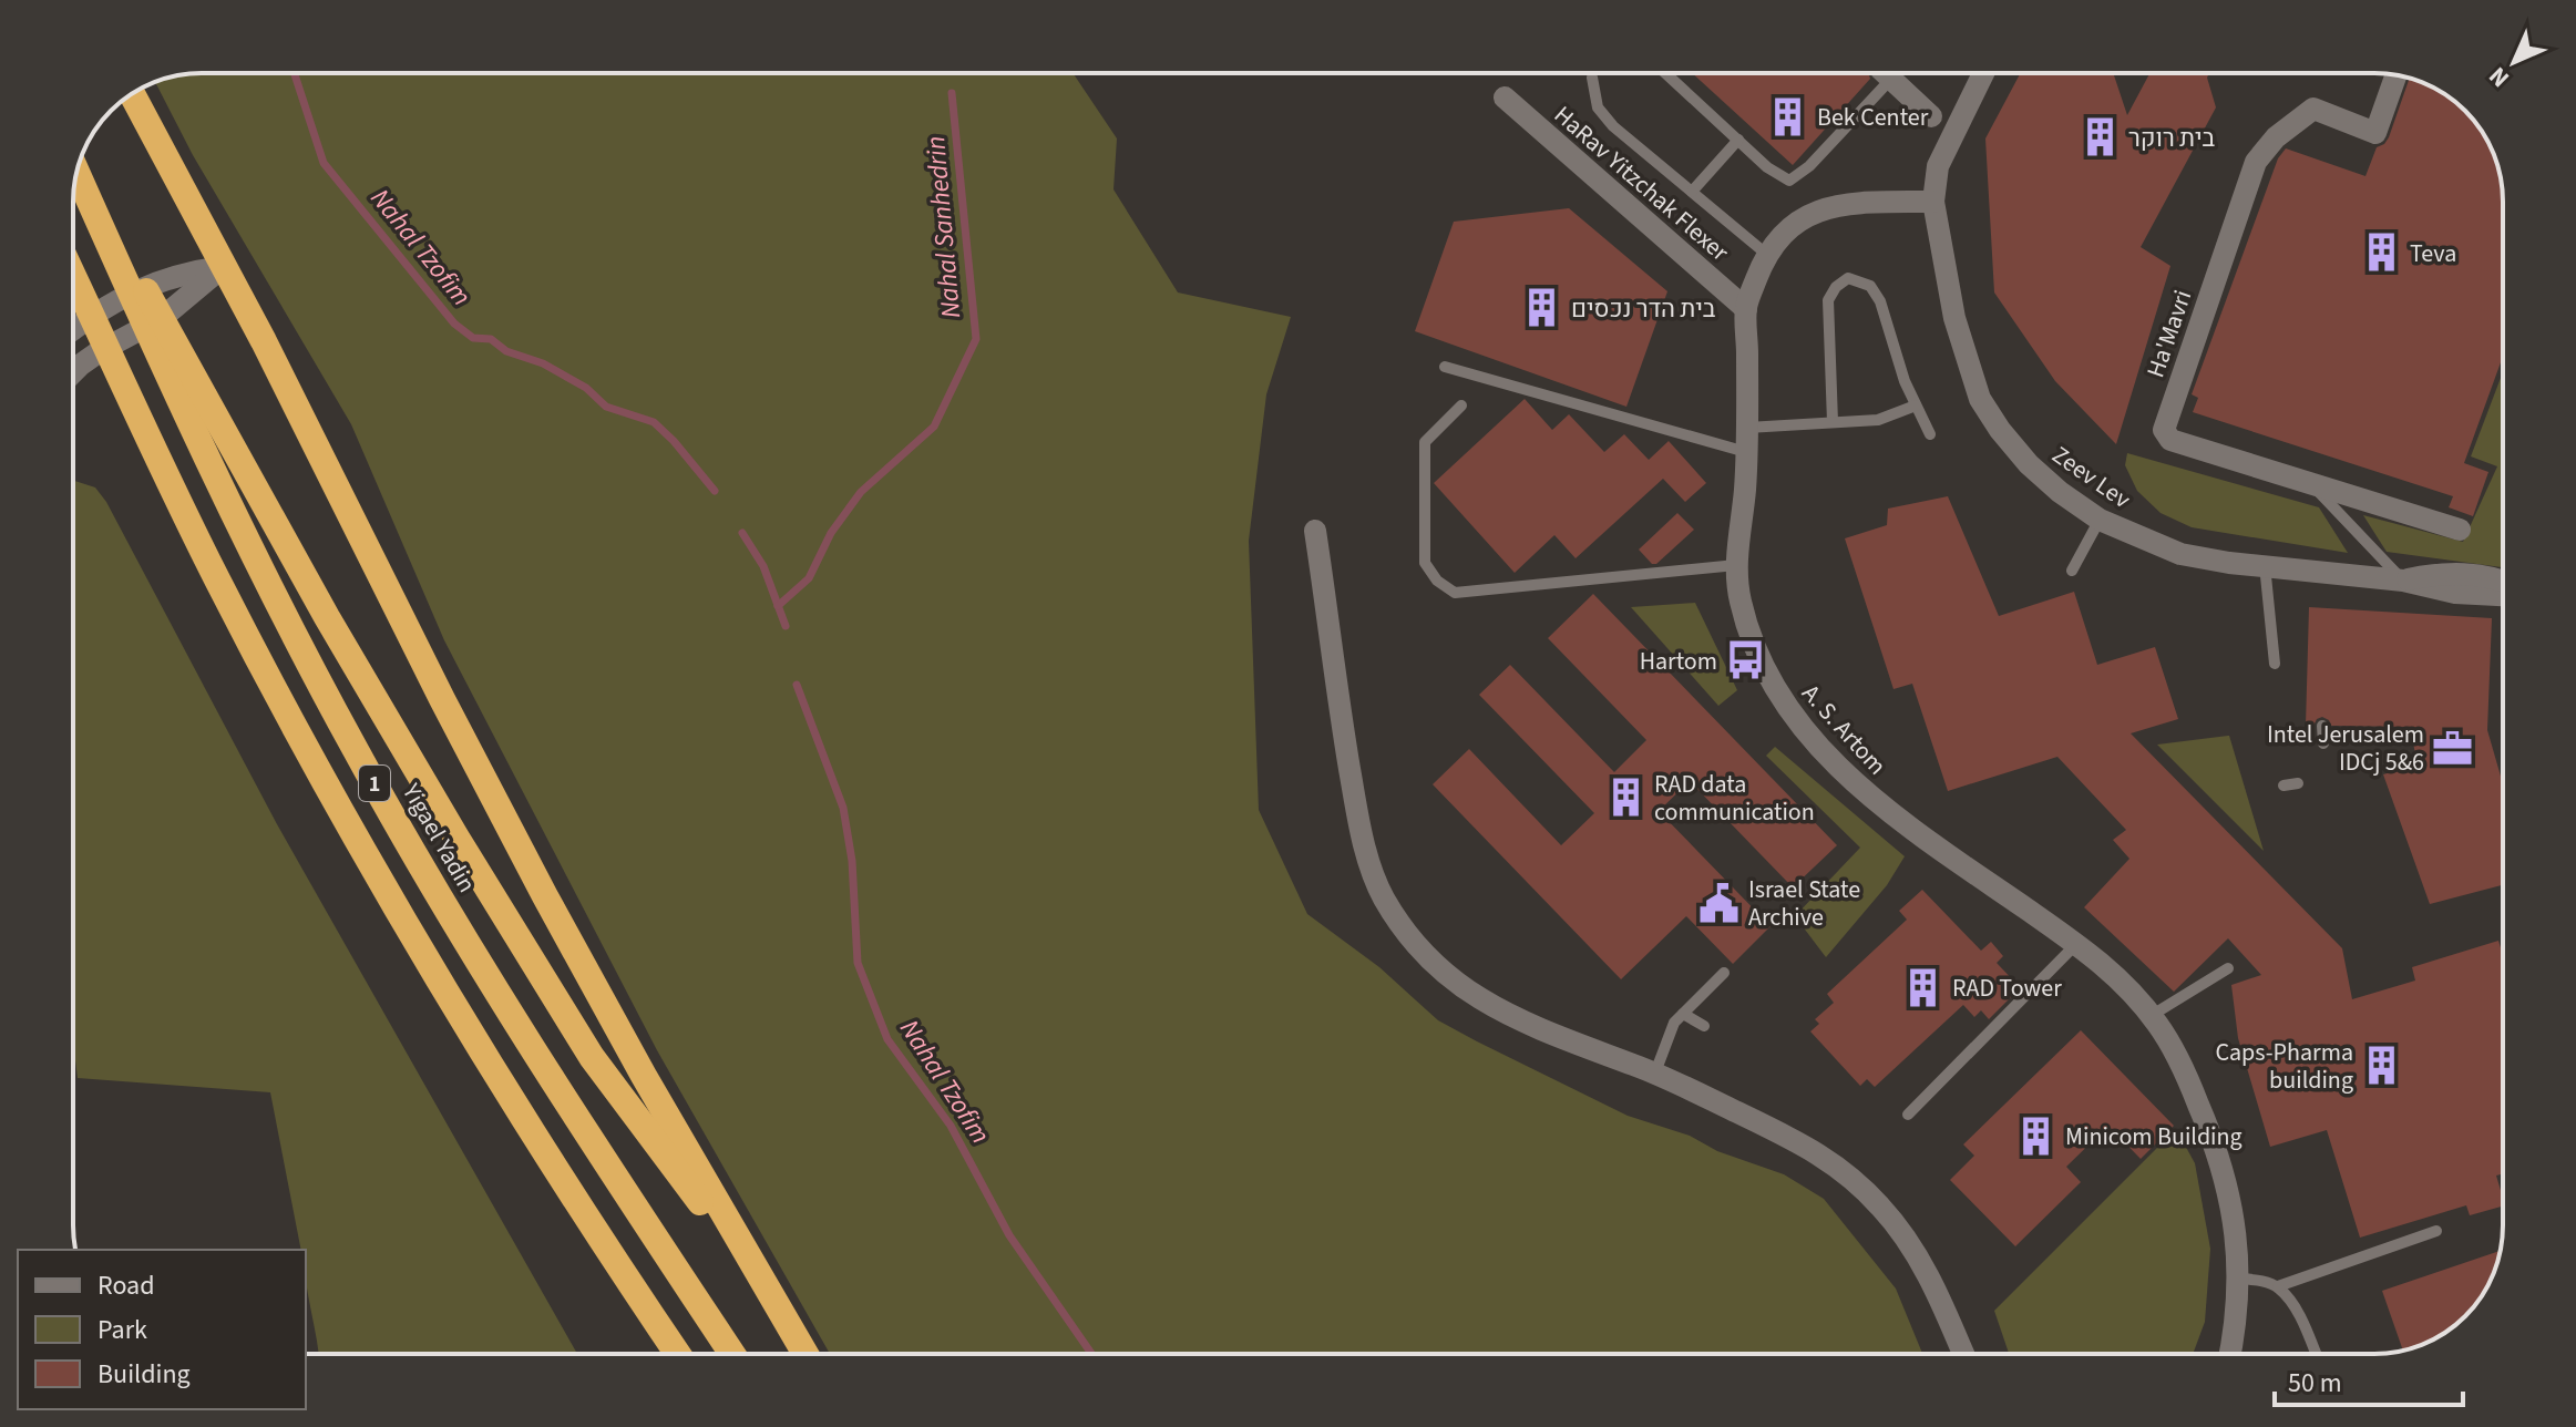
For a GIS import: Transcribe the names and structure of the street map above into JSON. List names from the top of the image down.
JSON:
{
  "streets": {
    "highway": ["1", "Yigael Yadin"],
    "street": [
      "HaRav Yitzchak Flexer",
      "Ha'Mavri",
      "Zeev Lev",
      "A. S. Artom"
    ]
  },
  "crossings": [
    ["HaRav Yitzchak Flexer", "A. S. Artom"],
    ["Zeev Lev", "A. S. Artom"]
  ],
  "water": ["Nahal Sanhedrin", "Nahal Tzofim"],
  "places": {
    "building": [
      "Bek Center",
      "בית רוקר",
      "Teva",
      "בית הדר נכסים",
      "RAD data communication",
      "RAD Tower",
      "Caps-Pharma building",
      "Minicom Building"
    ],
    "bus stop": ["Hartom"],
    "office": ["Intel Jerusalem IDCj 5&6"],
    "public building": ["Israel State Archive"]
  },
  "legend": ["Road", "Park", "Building"],
  "scale_bar": "50 m",
  "north": "bottom left"
}
